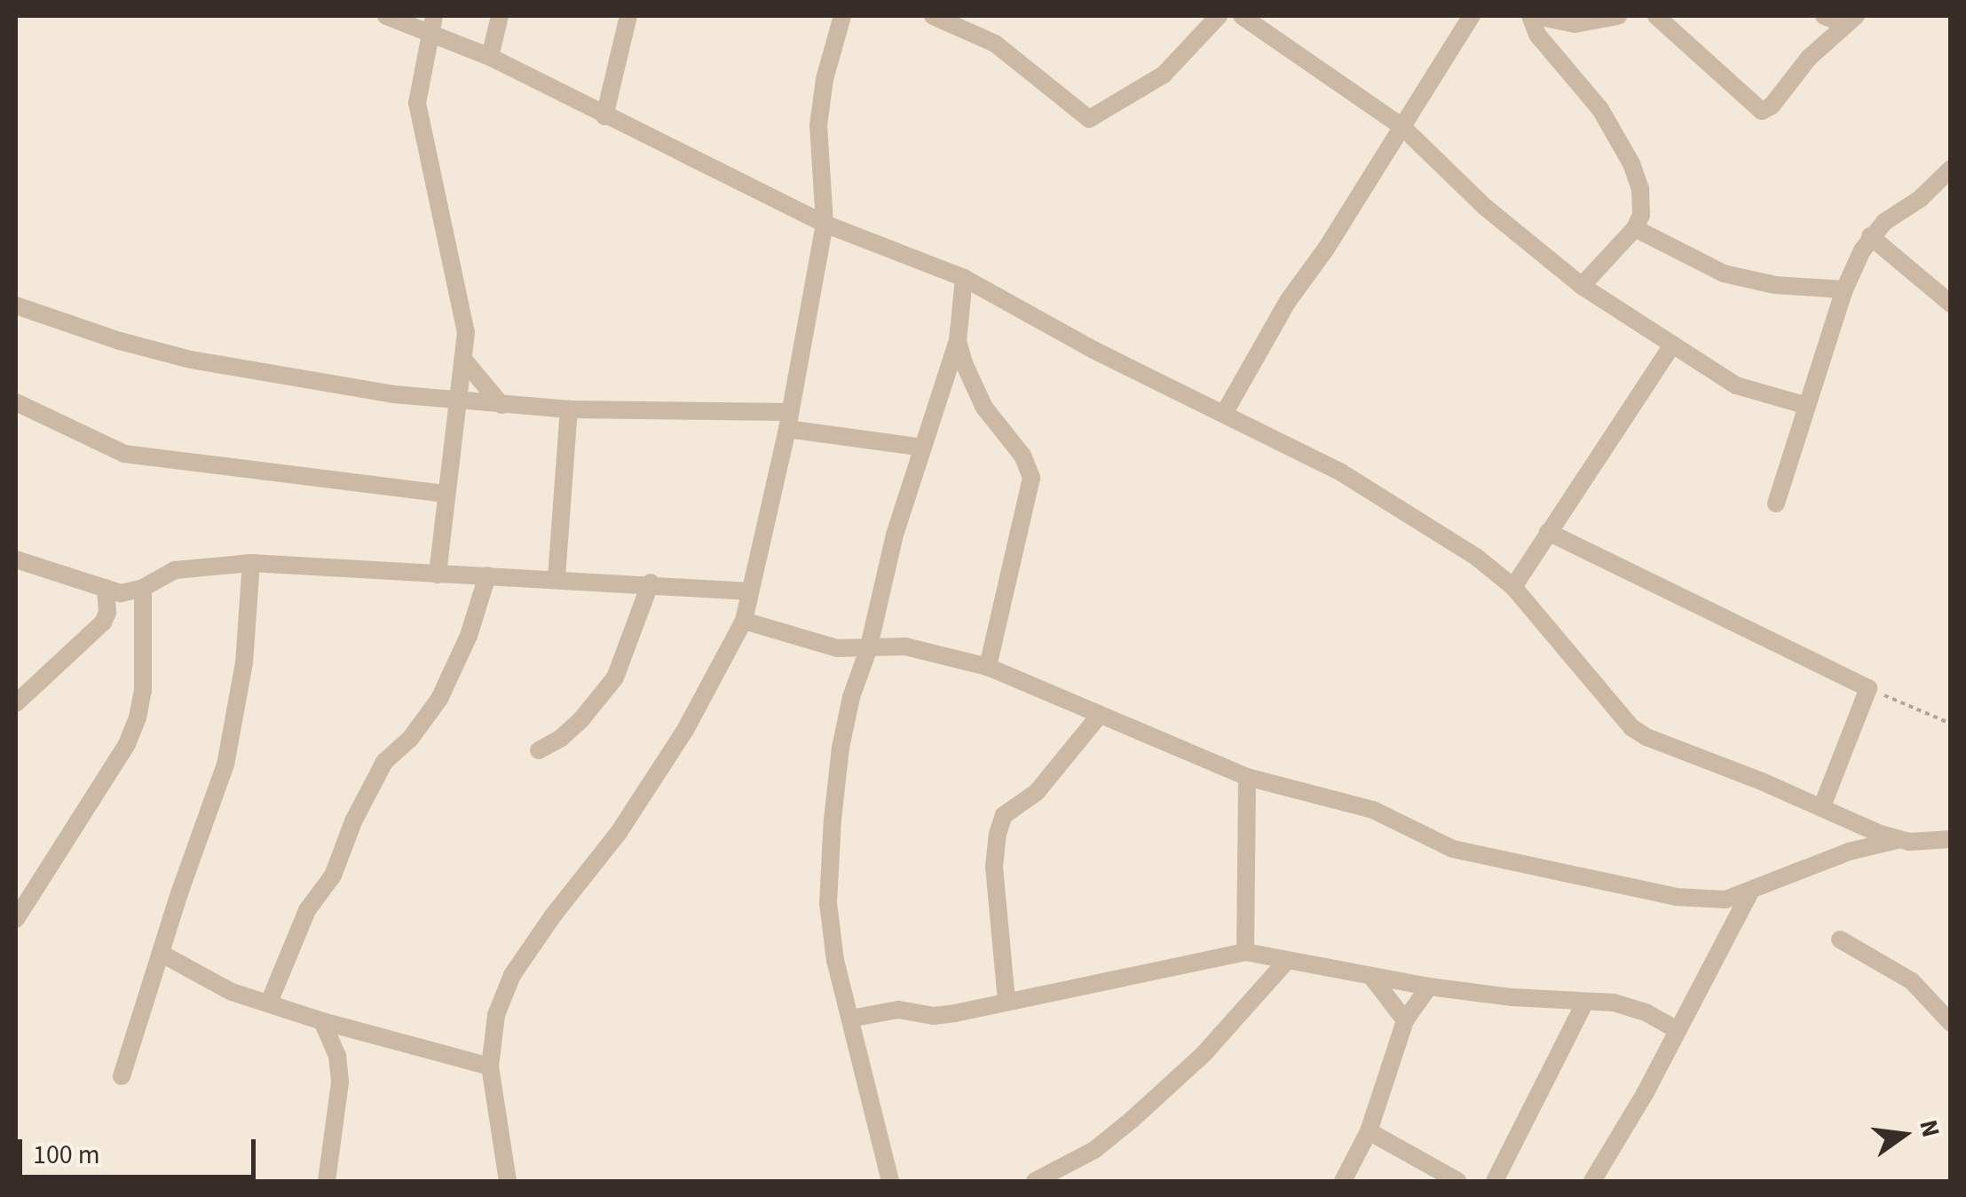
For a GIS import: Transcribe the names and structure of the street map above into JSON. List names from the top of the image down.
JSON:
{
  "scale_bar": "100 m",
  "north": "right"
}
